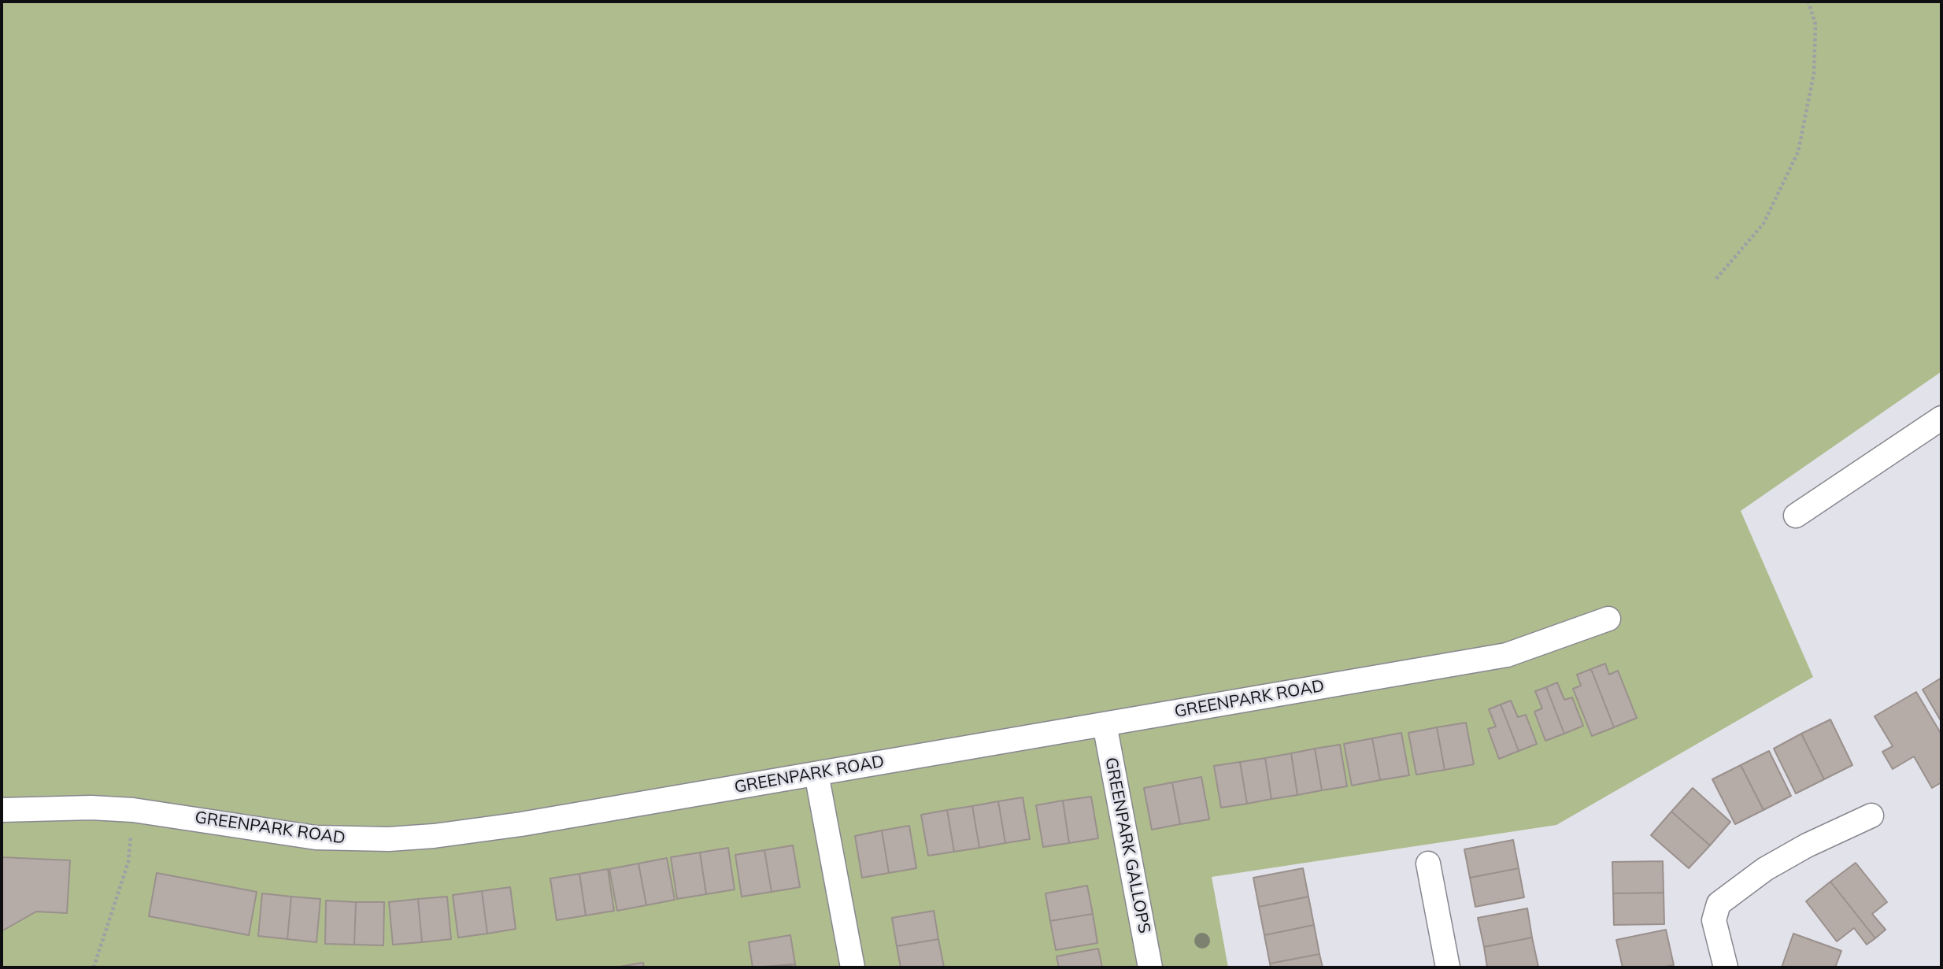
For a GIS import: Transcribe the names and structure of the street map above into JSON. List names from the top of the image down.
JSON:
{
  "streets": {
    "street": ["GREENPARK ROAD", "GREENPARK GALLOPS"]
  },
  "crossings": [
    ["GREENPARK ROAD", "GREENPARK GALLOPS"]
  ]
}
